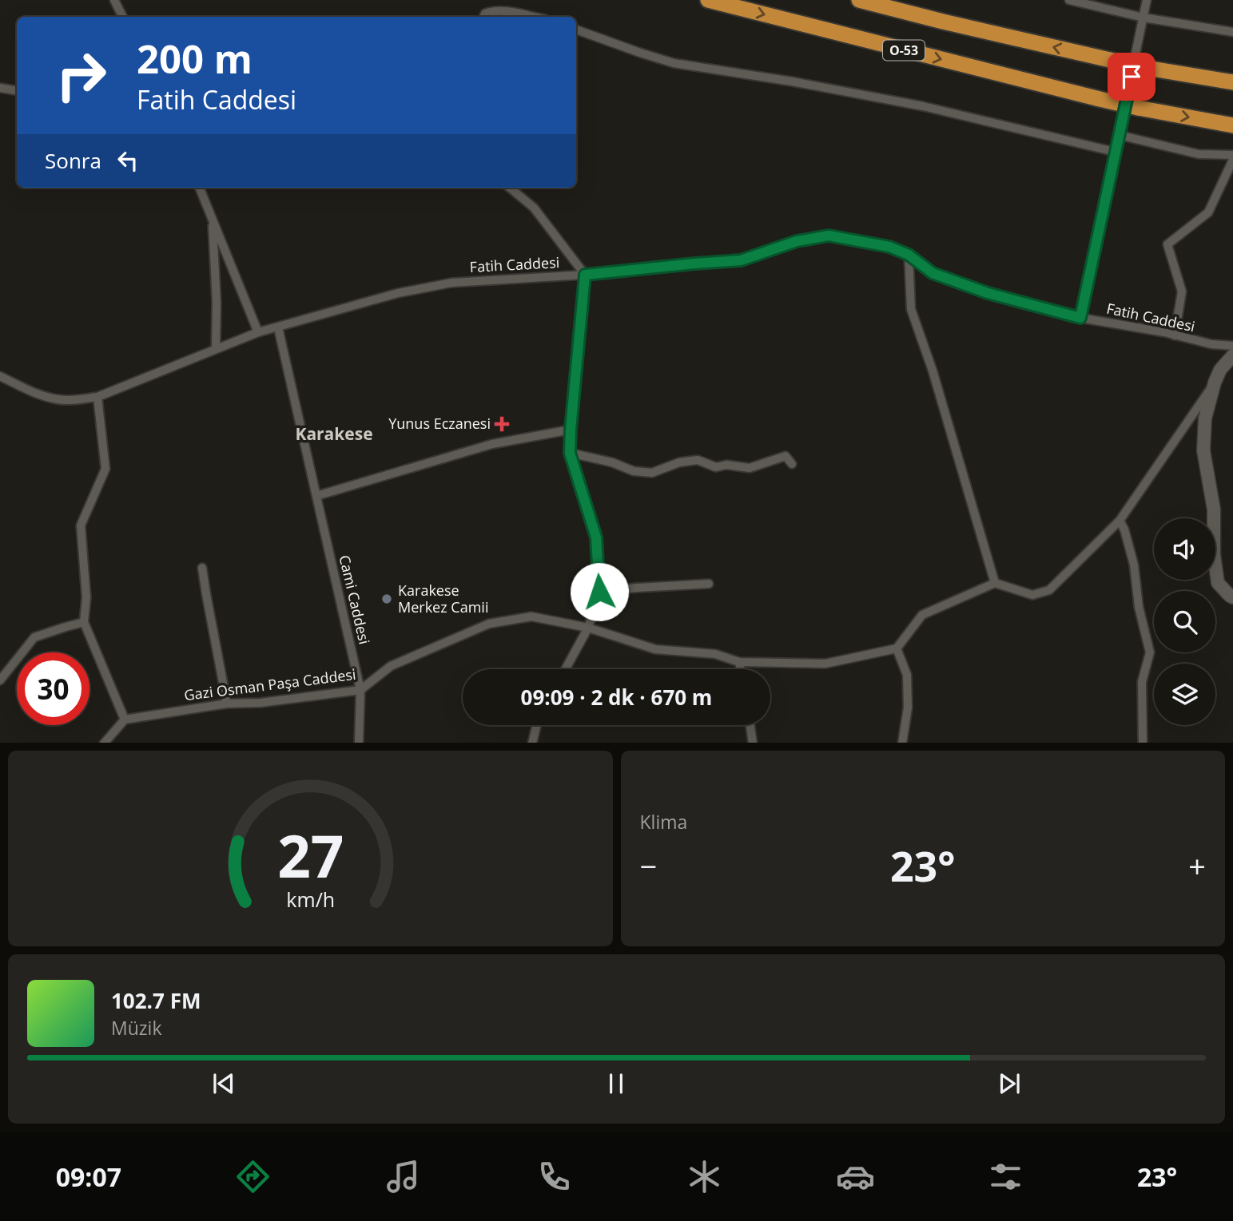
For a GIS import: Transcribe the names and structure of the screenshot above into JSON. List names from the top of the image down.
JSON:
{
  "streets": {
    "highway": ["O-53"],
    "street": ["Fatih Caddesi", "Cami Caddesi", "Gazi Osman Paşa Caddesi"]
  },
  "crossings": [
    ["Fatih Caddesi", "Cami Caddesi"],
    ["Cami Caddesi", "Gazi Osman Paşa Caddesi"]
  ],
  "districts": ["Karakese"],
  "places": {
    "health": ["Yunus Eczanesi"],
    "other": ["Karakese Merkez Camii"]
  },
  "page": {
    "turn": ["200 m", "Fatih Caddesi"],
    "then": "Sonra",
    "limit": "30",
    "trip": "09:09 · 2 dk · 670 m",
    "tile": "Klima",
    "heat": ["−", "23°", "+"],
    "song": ["102.7 FM", "Müzik"],
    "tabs": ["09:07", "23°"],
    "gauge": ["27", "km/h"]
  }
}
